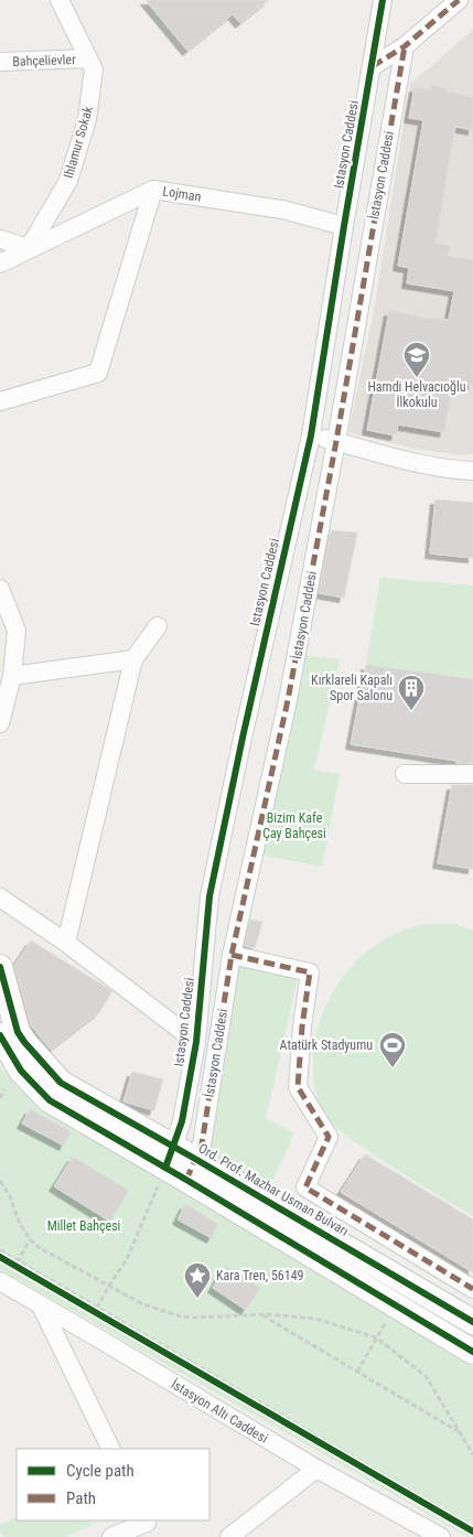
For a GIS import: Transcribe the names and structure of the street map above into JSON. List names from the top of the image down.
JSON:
{
  "streets": {
    "main road": ["Ord. Prof. Mazhar Usman Bulvarı"],
    "street": [
      "Bahçelievler",
      "Ihlamur Sokak",
      "Istasyon Caddesi",
      "İstasyon Caddesi",
      "Lojman",
      "İstasyon Altı Caddesi"
    ]
  },
  "crossings": [
    ["Bahçelievler", "Ihlamur Sokak"],
    ["Ihlamur Sokak", "Lojman"],
    ["Istasyon Caddesi", "İstasyon Caddesi"],
    ["Istasyon Caddesi", "Lojman"],
    ["Istasyon Caddesi", "Ord. Prof. Mazhar Usman Bulvarı"],
    ["İstasyon Caddesi", "Ord. Prof. Mazhar Usman Bulvarı"]
  ],
  "parks": ["Bizim Kafe Çay Bahçesi", "Millet Bahçesi"],
  "places": {
    "school or university": ["Hamdi Helvacıoğlu İlkokulu"],
    "building": ["Kırklareli Kapalı Spor Salonu"],
    "sports": ["Atatürk Stadyumu"],
    "place": ["Kara Tren, 56149"]
  },
  "legend": ["Cycle path", "Path"]
}
